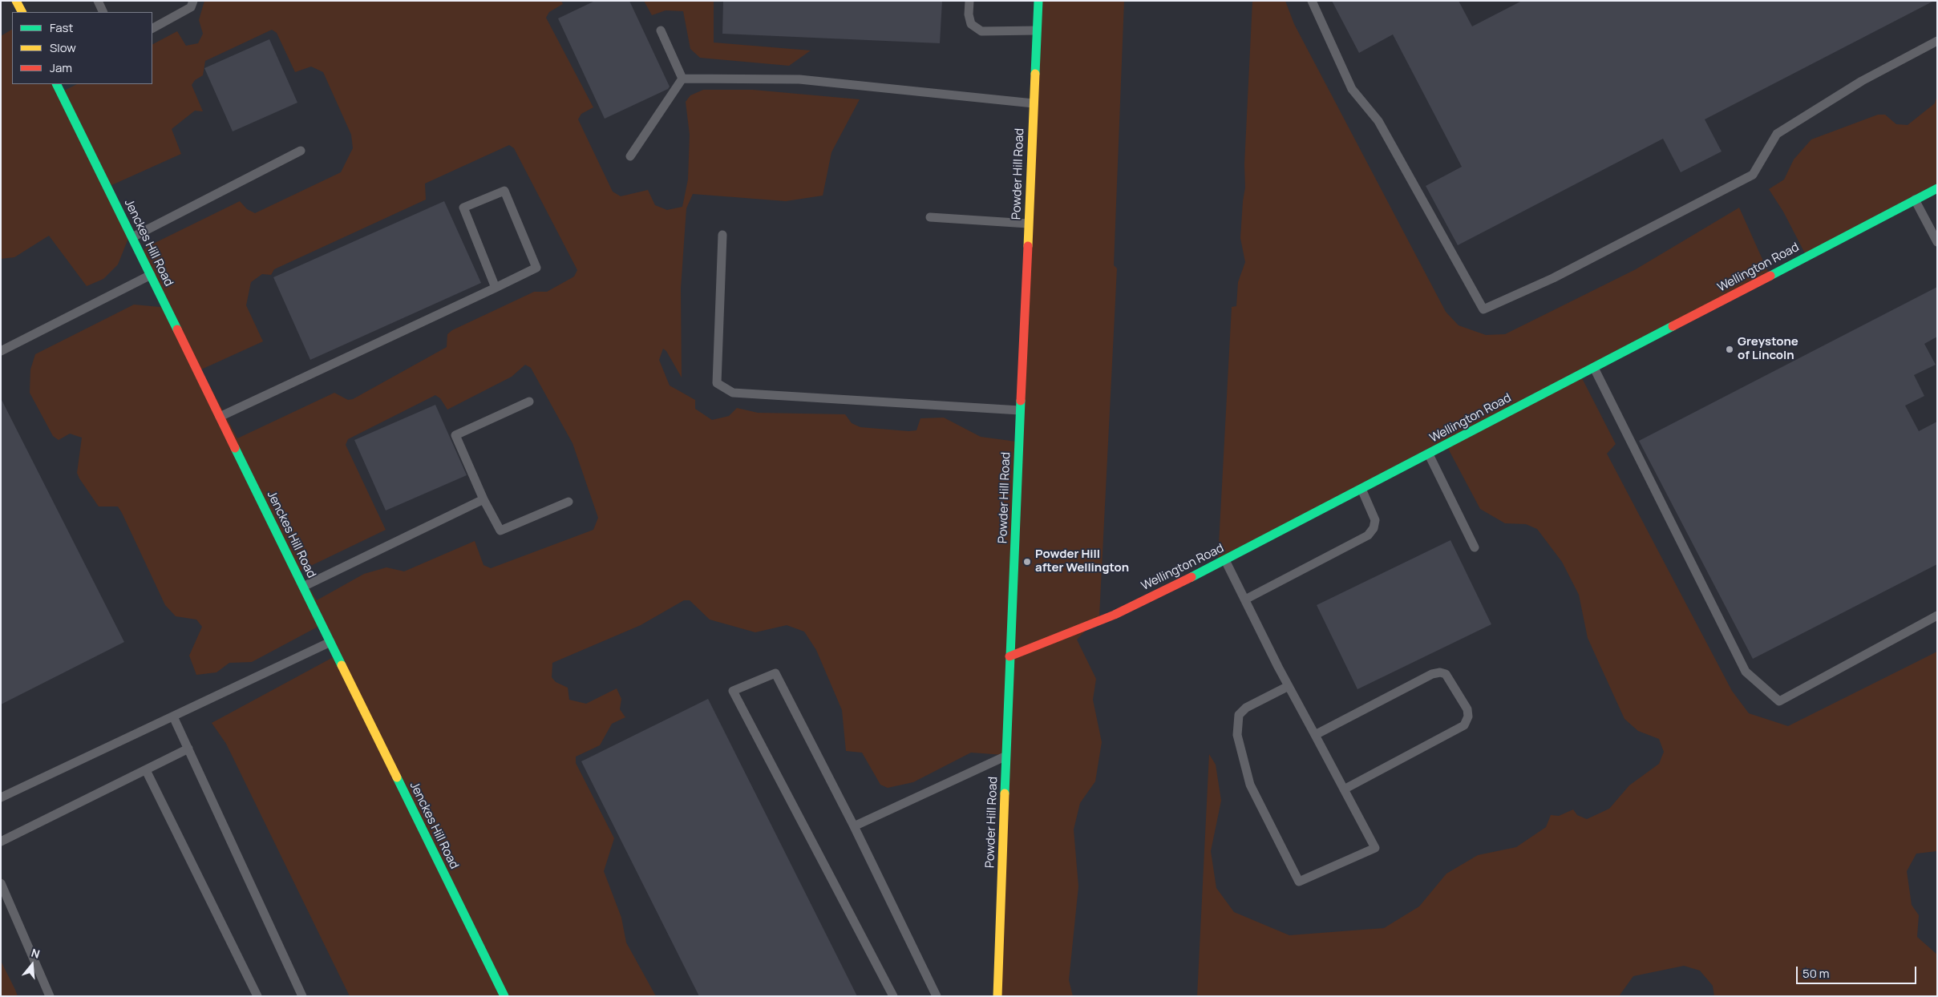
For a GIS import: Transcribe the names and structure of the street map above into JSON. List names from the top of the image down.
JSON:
{
  "streets": {
    "street": ["Powder Hill Road", "Jenckes Hill Road", "Wellington Road"]
  },
  "crossings": [
    ["Powder Hill Road", "Wellington Road"]
  ],
  "places": ["Greystone of Lincoln", "Powder Hill after Wellington"],
  "legend": ["Fast", "Slow", "Jam"],
  "scale_bar": "50 m",
  "north": "top"
}
